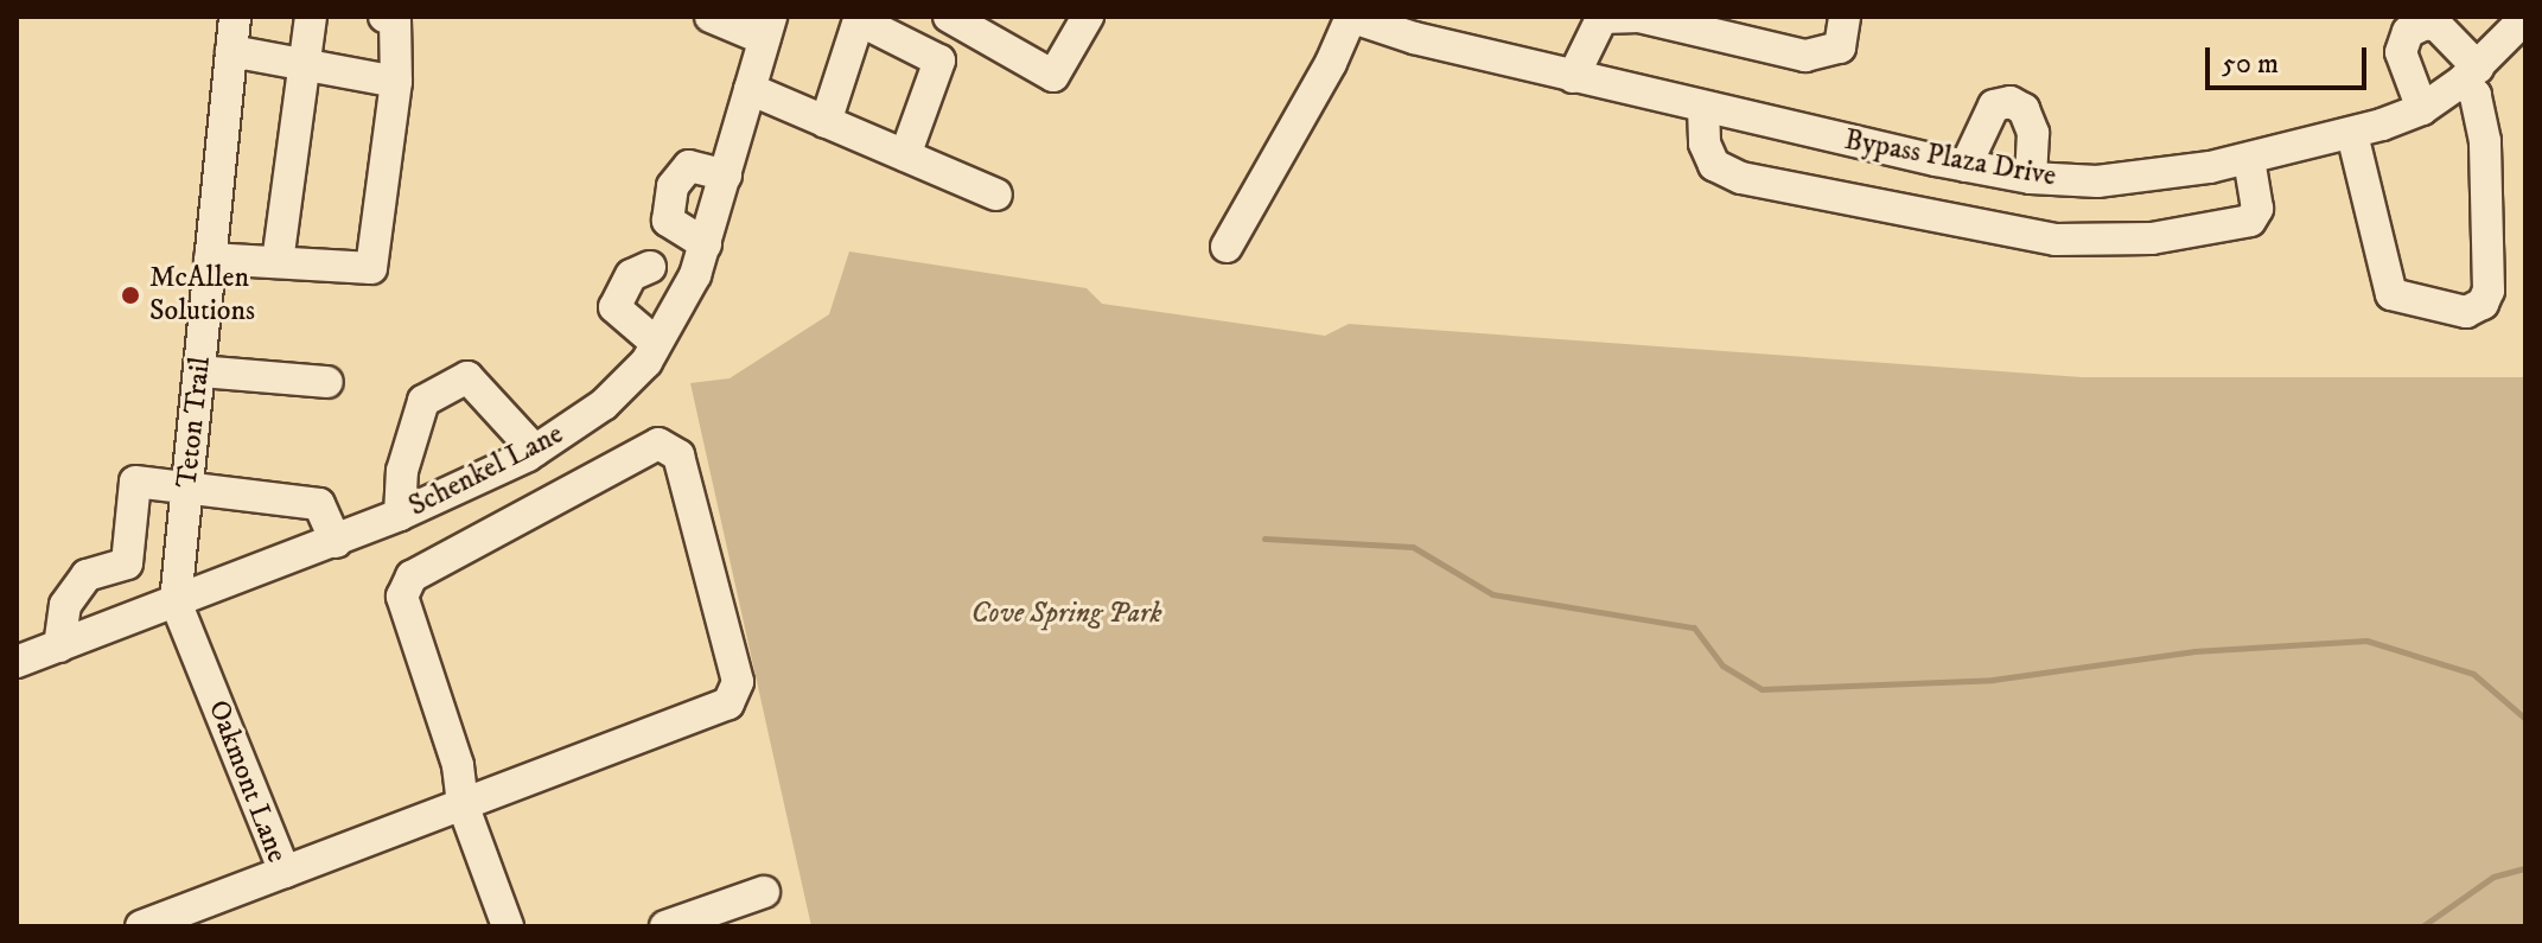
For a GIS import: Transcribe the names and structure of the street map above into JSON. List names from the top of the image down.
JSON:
{
  "streets": {
    "street": [
      "Bypass Plaza Drive",
      "Teton Trail",
      "Schenkel Lane",
      "Oakmont Lane"
    ]
  },
  "crossings": [
    ["Teton Trail", "Schenkel Lane"],
    ["Teton Trail", "Oakmont Lane"],
    ["Schenkel Lane", "Oakmont Lane"]
  ],
  "parks": ["Cove Spring Park"],
  "places": ["McAllen Solutions"],
  "scale_bar": "50 m"
}
